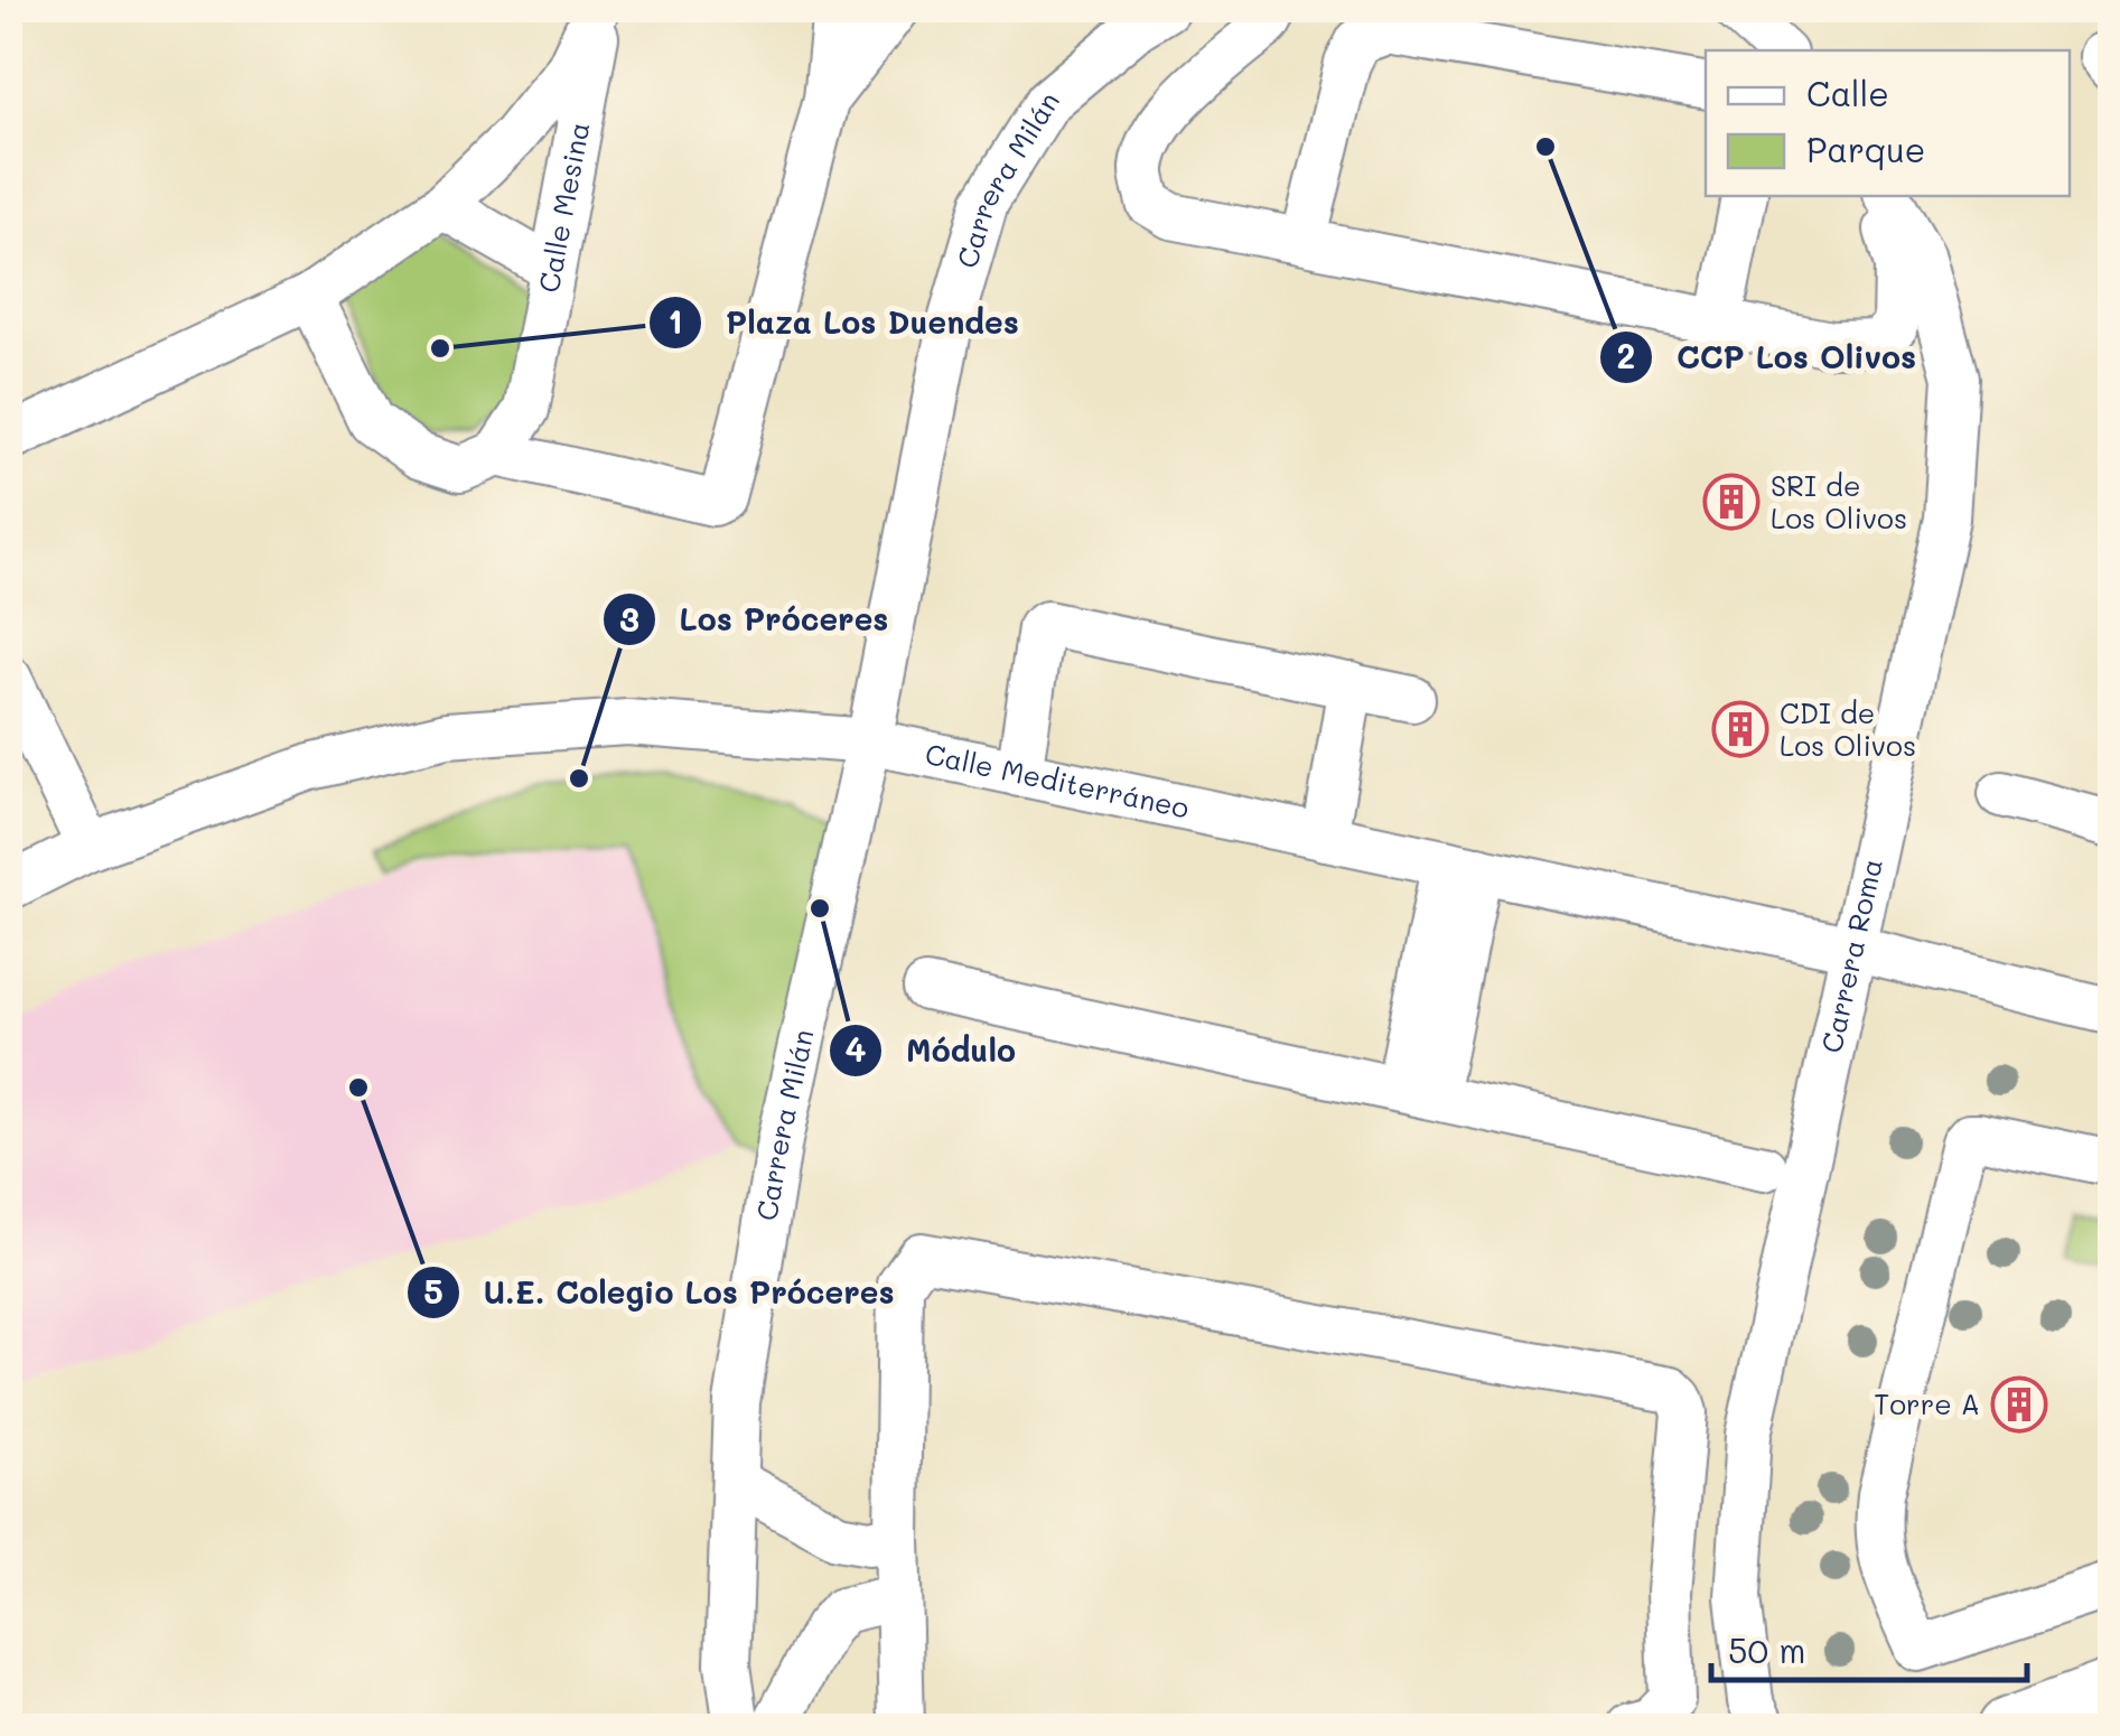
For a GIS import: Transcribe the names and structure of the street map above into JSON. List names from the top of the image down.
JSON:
{
  "streets": {
    "street": [
      "Carrera Milán",
      "Calle Mesina",
      "Calle Mediterráneo",
      "Carrera Roma"
    ]
  },
  "crossings": [
    ["Carrera Milán", "Calle Mediterráneo"],
    ["Calle Mediterráneo", "Carrera Roma"]
  ],
  "places": {
    "other": [
      "CCP Los Olivos",
      "Plaza Los Duendes",
      "Los Próceres",
      "Módulo",
      "U.E. Colegio Los Próceres"
    ],
    "building": ["SRI de Los Olivos", "CDI de Los Olivos", "Torre A"]
  },
  "legend": ["Calle", "Parque"],
  "scale_bar": "50 m"
}
